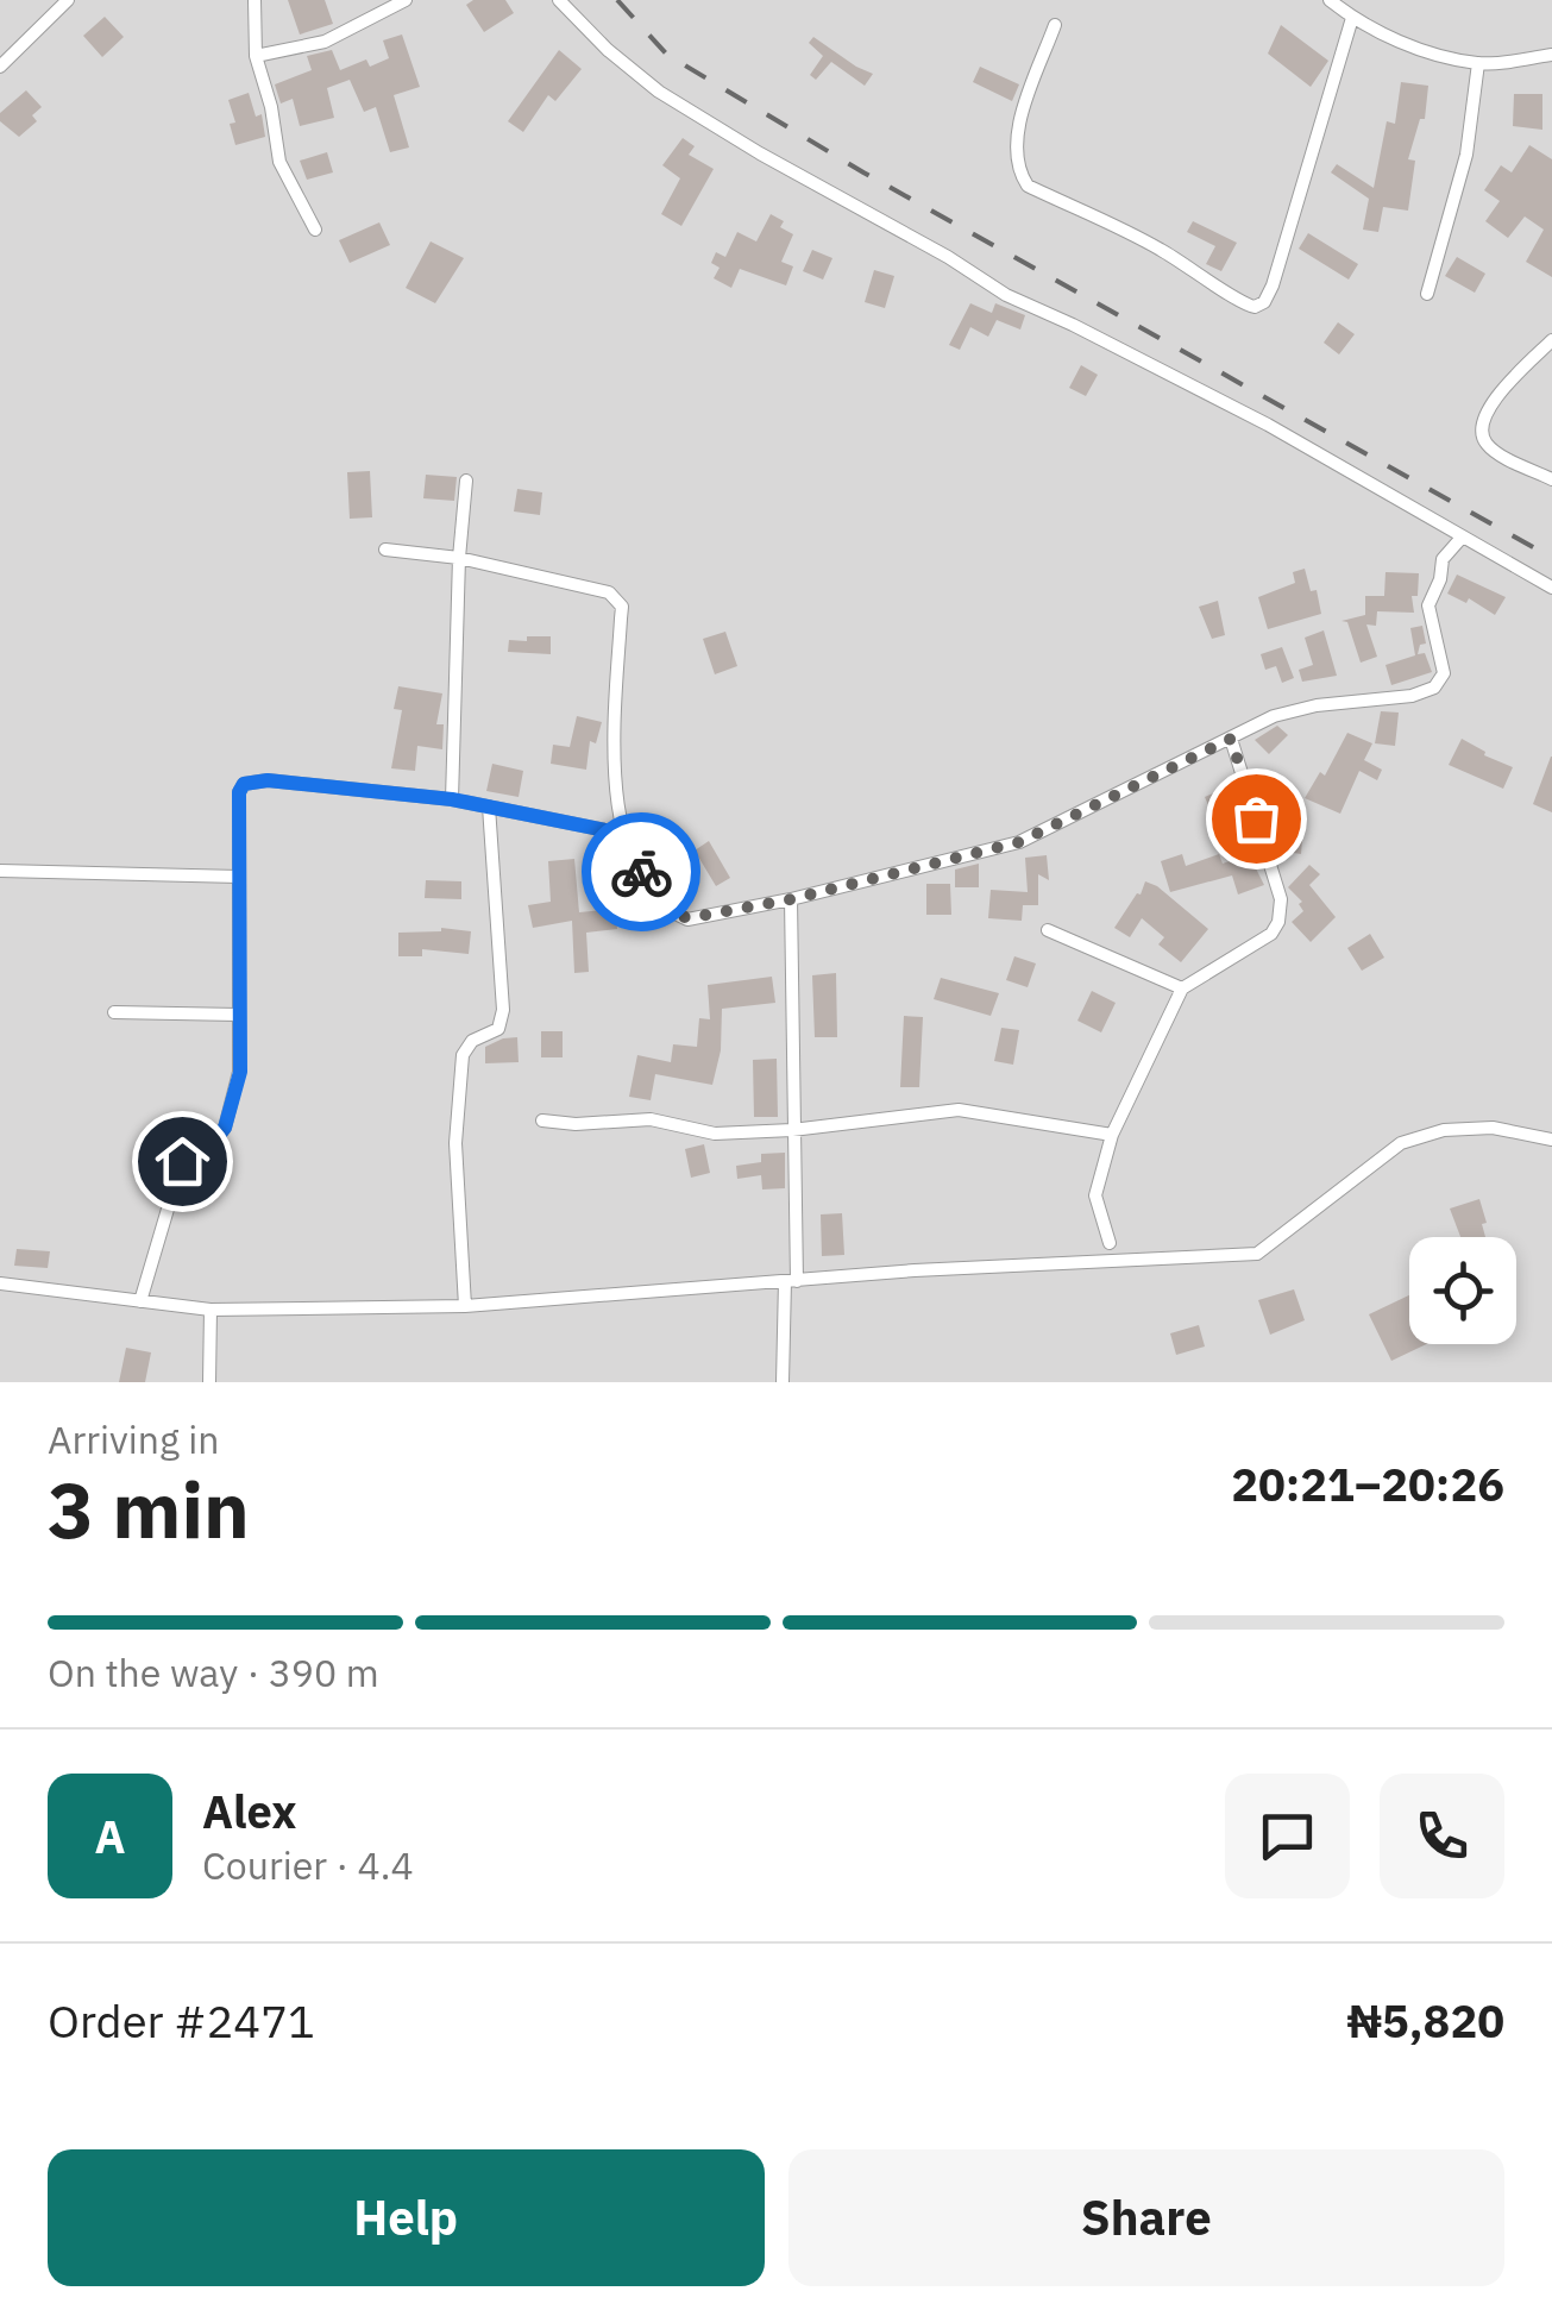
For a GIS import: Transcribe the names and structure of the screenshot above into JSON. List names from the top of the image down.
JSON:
{
  "page": {
    "heading": ["3 min", "Arriving in", "20:21–20:26"],
    "panel": [
      "Alex",
      "Courier · 4.4",
      "Order #2471",
      "₦5,820"
    ],
    "bar": "On the way · 390 m",
    "round": "A",
    "buttons": ["Help", "Share"]
  }
}
